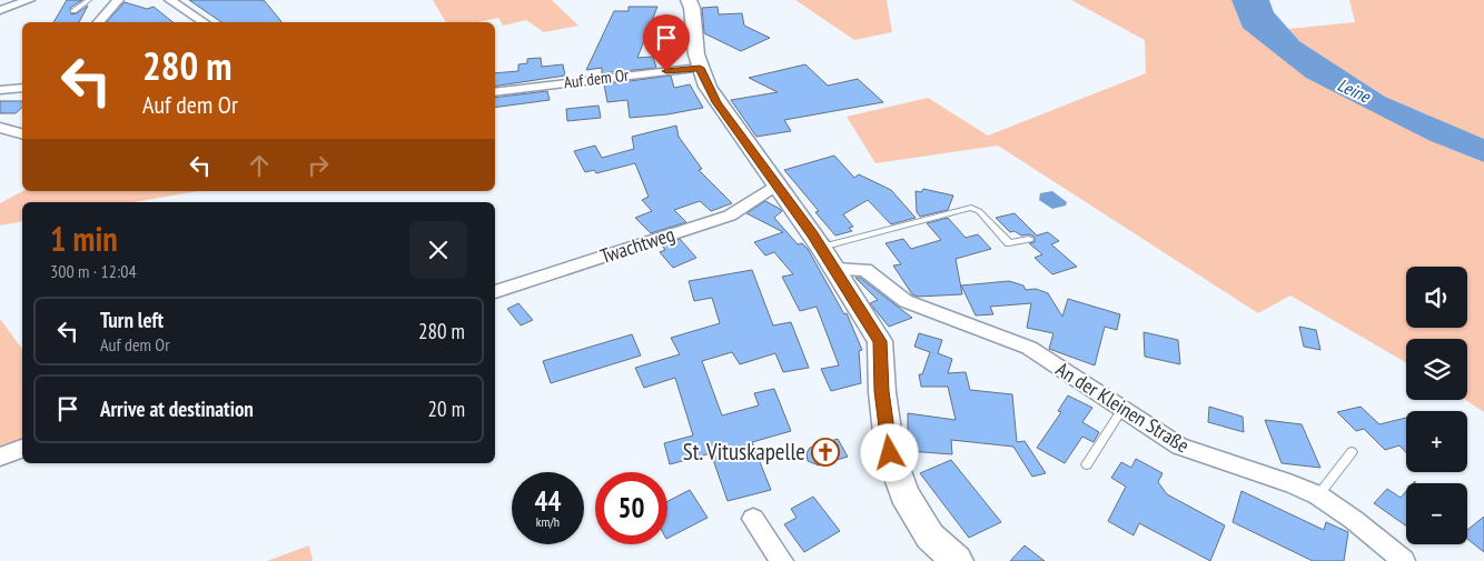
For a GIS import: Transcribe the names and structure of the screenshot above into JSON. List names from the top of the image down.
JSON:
{
  "streets": {
    "street": ["Auf dem Or", "Twachtweg", "An der Kleinen Straße"]
  },
  "water": ["Leine"],
  "places": {
    "church": ["St. Vituskapelle"]
  },
  "page": {
    "turn": ["280 m", "Auf dem Or"],
    "heading": ["1 min", "300 m · 12:04"],
    "map_buttons": ["+", "−"],
    "list": [
      {
        "name": "Turn left",
        "note": "Auf dem Or",
        "value": "280 m"
      },
      {
        "name": "Arrive at destination",
        "value": "20 m"
      }
    ],
    "speed": "44 km/h",
    "limit": "50"
  }
}
